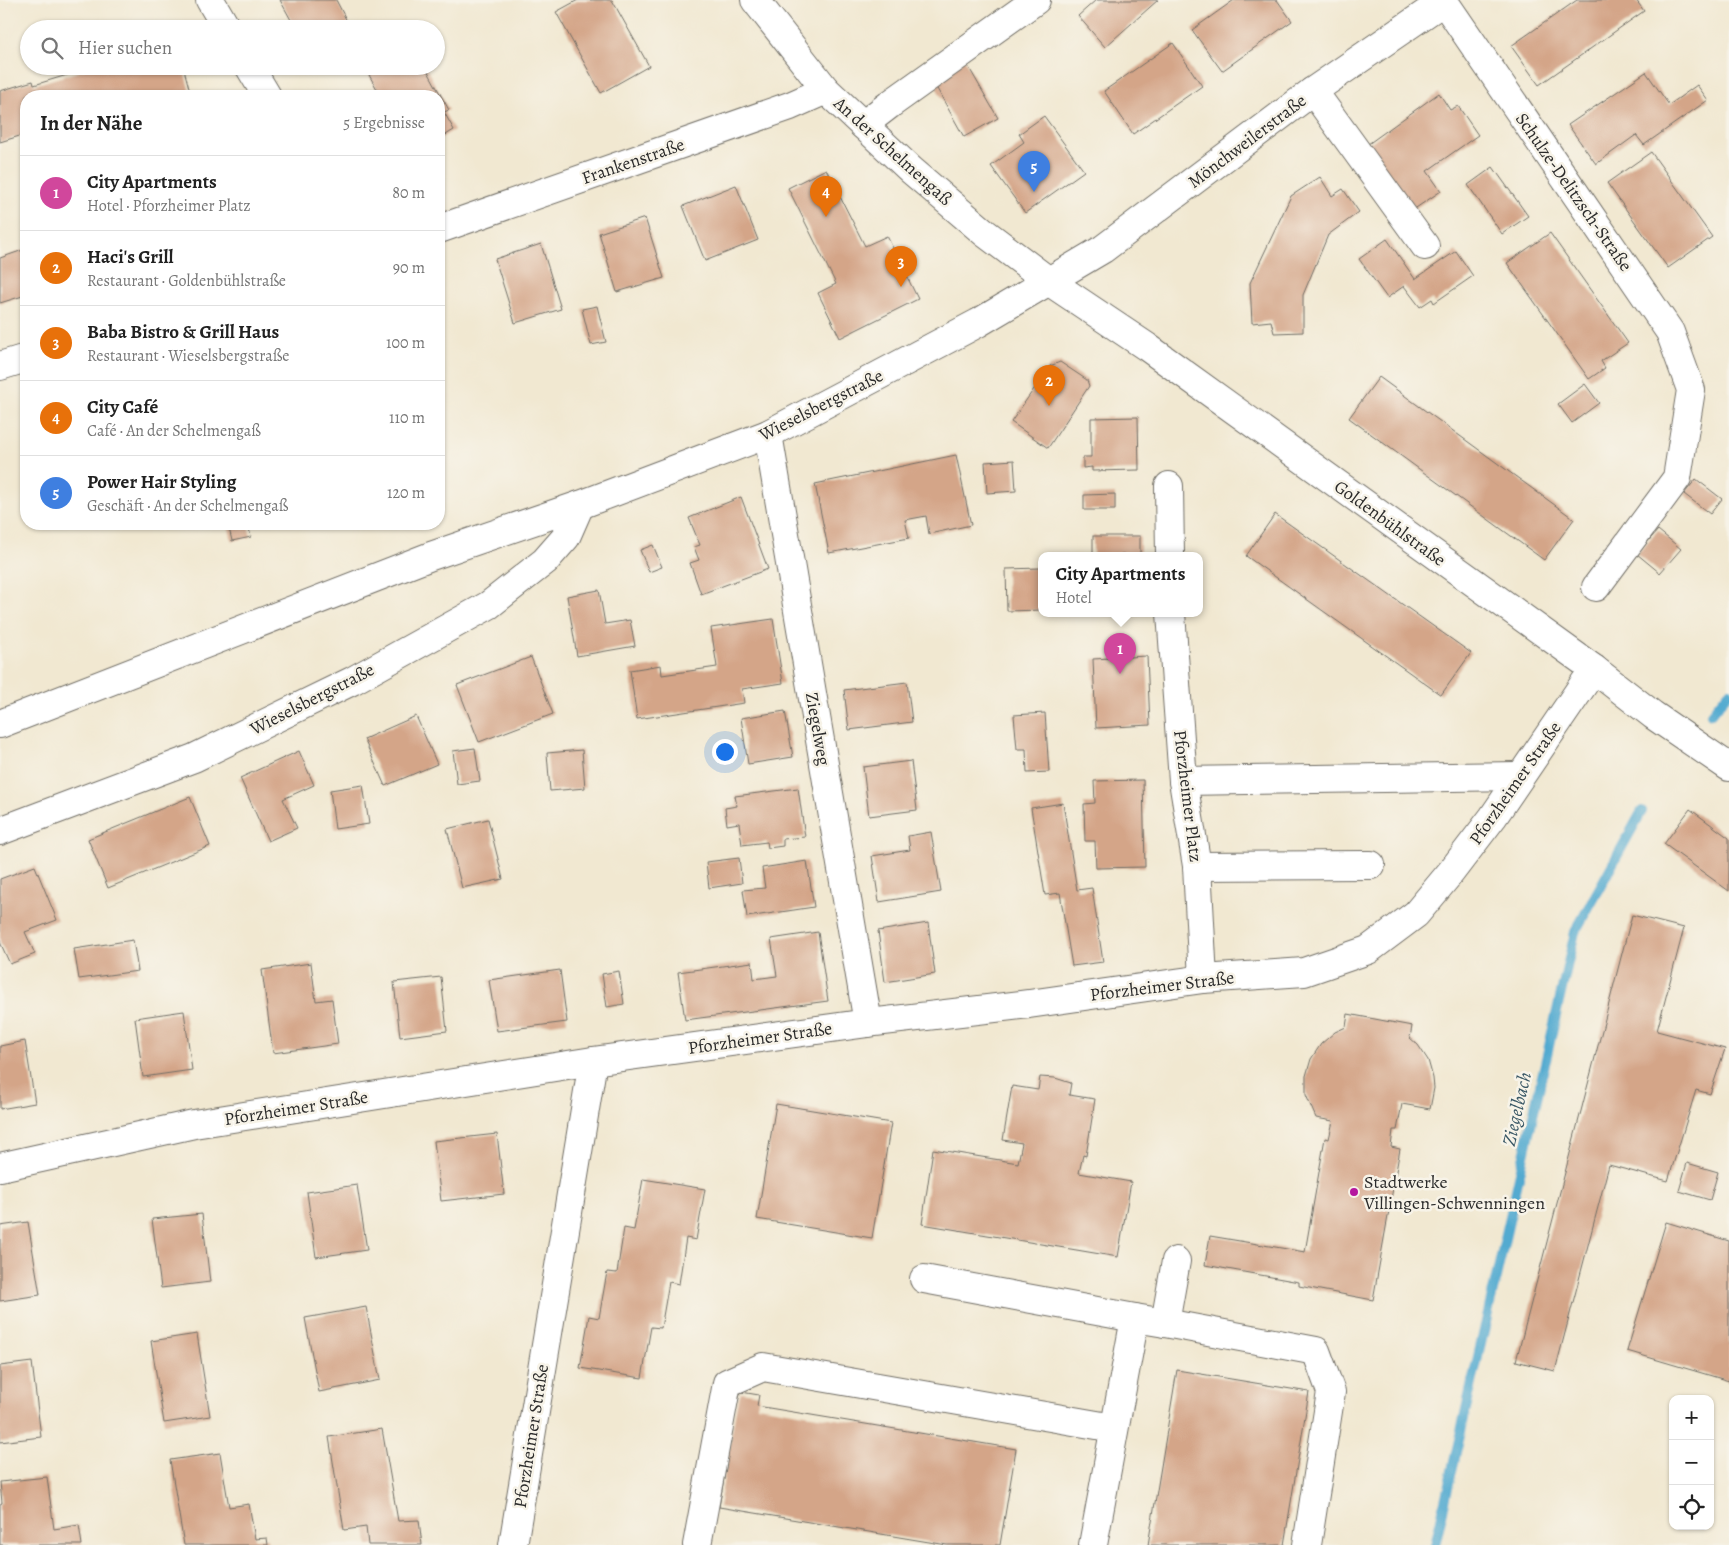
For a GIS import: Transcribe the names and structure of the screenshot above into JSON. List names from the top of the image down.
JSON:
{
  "streets": {
    "street": [
      "Mönchweilerstraße",
      "An der Schelmengaß",
      "Frankenstraße",
      "Schulze-Delitzsch-Straße",
      "Wieselsbergstraße",
      "Goldenbühlstraße",
      "Ziegelweg",
      "Pforzheimer Straße",
      "Pforzheimer Platz"
    ]
  },
  "crossings": [
    ["Mönchweilerstraße", "An der Schelmengaß"],
    ["Mönchweilerstraße", "Schulze-Delitzsch-Straße"],
    ["Mönchweilerstraße", "Wieselsbergstraße"],
    ["Mönchweilerstraße", "Goldenbühlstraße"],
    ["An der Schelmengaß", "Frankenstraße"],
    ["An der Schelmengaß", "Wieselsbergstraße"],
    ["An der Schelmengaß", "Goldenbühlstraße"],
    ["Wieselsbergstraße", "Goldenbühlstraße"],
    ["Wieselsbergstraße", "Ziegelweg"],
    ["Goldenbühlstraße", "Pforzheimer Straße"],
    ["Ziegelweg", "Pforzheimer Straße"],
    ["Pforzheimer Straße", "Pforzheimer Platz"]
  ],
  "water": ["Ziegelbach"],
  "places": ["Stadtwerke Villingen-Schwenningen"],
  "page": {
    "search": "Hier suchen",
    "heading": ["In der Nähe", "5 Ergebnisse"],
    "pins": [
      "5",
      "4",
      "3",
      "2",
      "1"
    ],
    "list": [
      {
        "mark": "1",
        "name": "City Apartments",
        "note": "Hotel · Pforzheimer Platz",
        "value": "80 m"
      },
      {
        "mark": "2",
        "name": "Haci's Grill",
        "note": "Restaurant · Goldenbühlstraße",
        "value": "90 m"
      },
      {
        "mark": "3",
        "name": "Baba Bistro & Grill Haus",
        "note": "Restaurant · Wieselsbergstraße",
        "value": "100 m"
      },
      {
        "mark": "4",
        "name": "City Café",
        "note": "Café · An der Schelmengaß",
        "value": "110 m"
      },
      {
        "mark": "5",
        "name": "Power Hair Styling",
        "note": "Geschäft · An der Schelmengaß",
        "value": "120 m"
      }
    ],
    "popup": ["City Apartments", "Hotel"],
    "map_buttons": ["+", "−"]
  }
}
